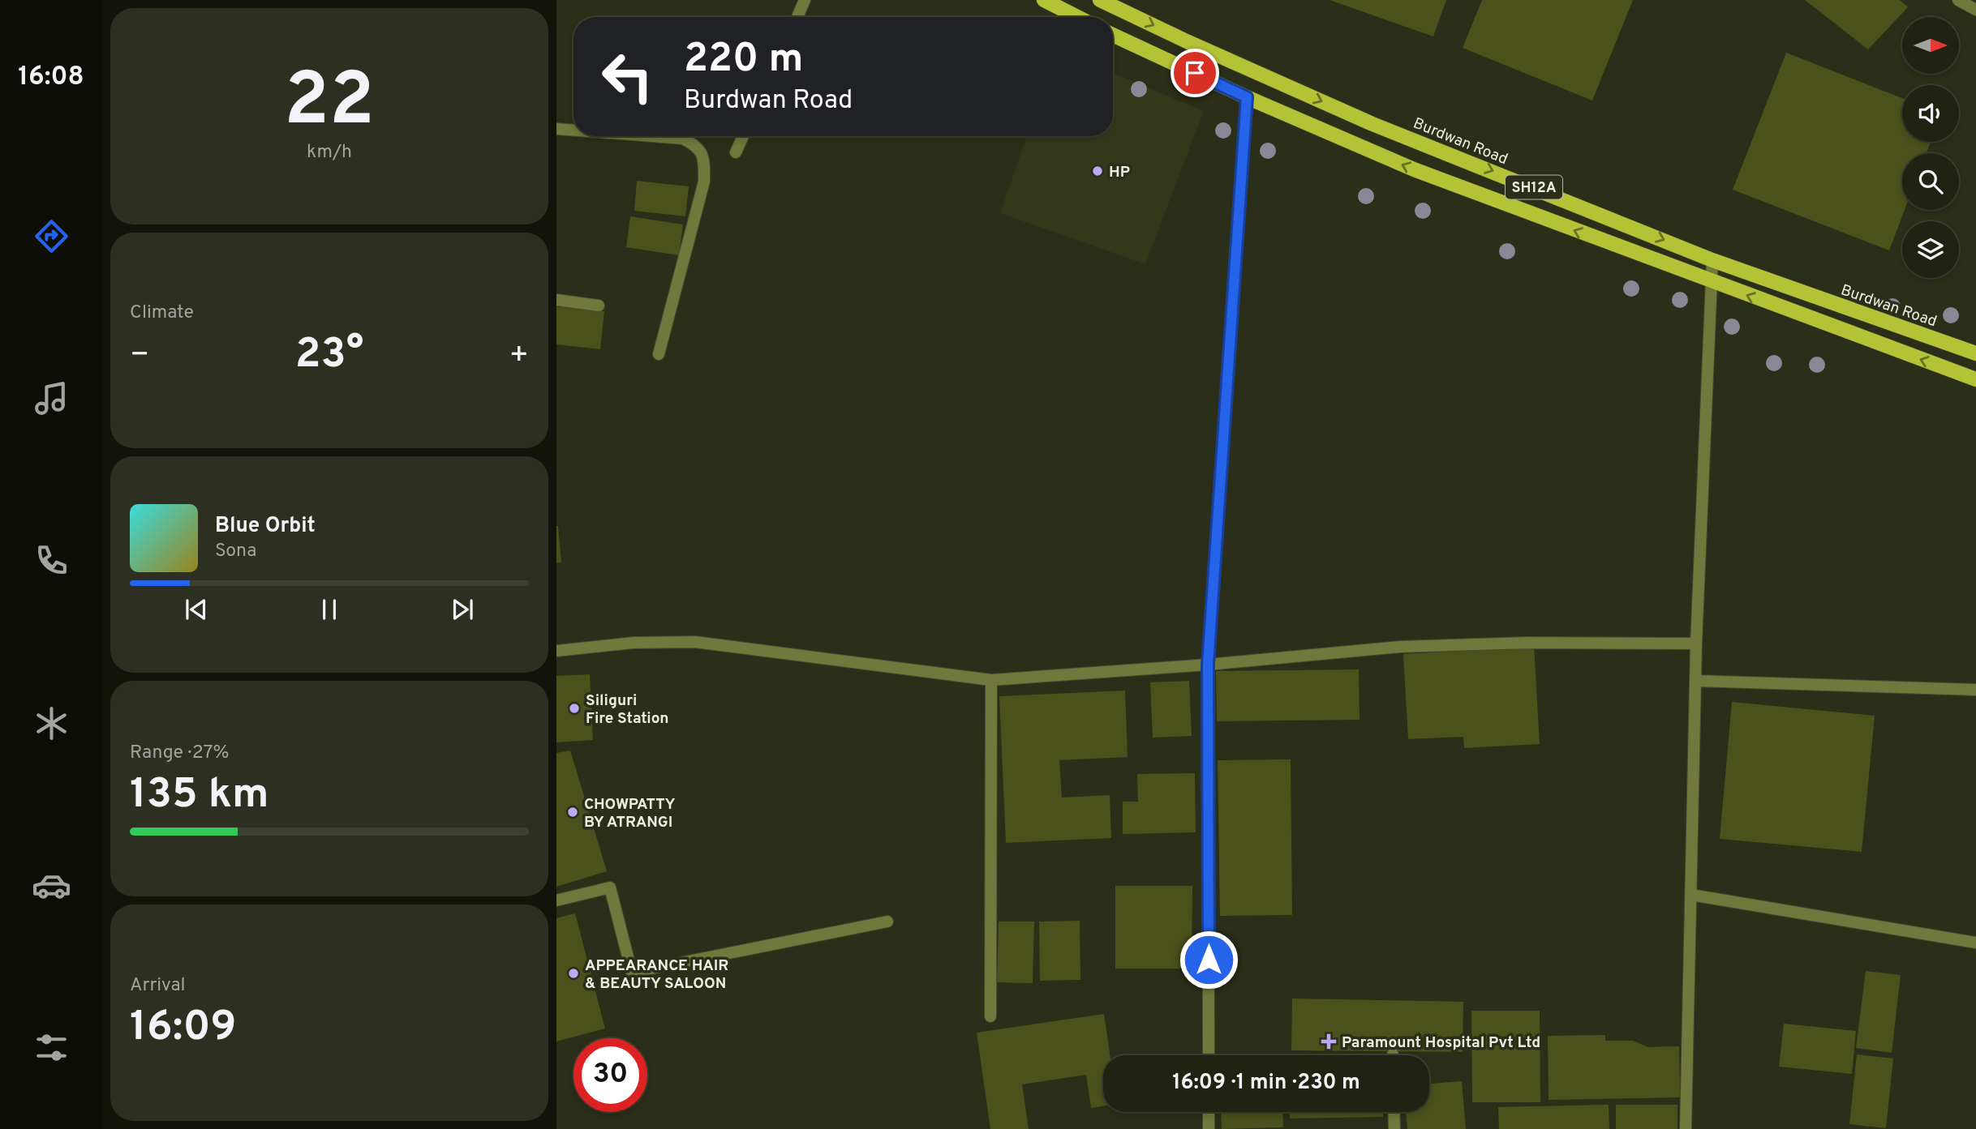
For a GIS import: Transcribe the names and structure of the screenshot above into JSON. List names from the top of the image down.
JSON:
{
  "streets": {
    "main road": ["Burdwan Road", "SH12A"]
  },
  "places": {
    "other": [
      "HP",
      "Siliguri Fire Station",
      "CHOWPATTY BY ATRANGI",
      "APPEARANCE HAIR & BEAUTY SALOON"
    ],
    "health": ["Paramount Hospital Pvt Ltd"]
  },
  "north": "right",
  "page": {
    "tabs": "16:08",
    "tile": [
      ["22", "km/h"],
      "Climate",
      ["Range · 27%", "135 km"],
      ["Arrival", "16:09"]
    ],
    "turn": ["220 m", "Burdwan Road"],
    "heat": ["−", "23°", "+"],
    "song": ["Blue Orbit", "Sona"],
    "limit": "30",
    "trip": "16:09 · 1 min · 230 m"
  }
}
